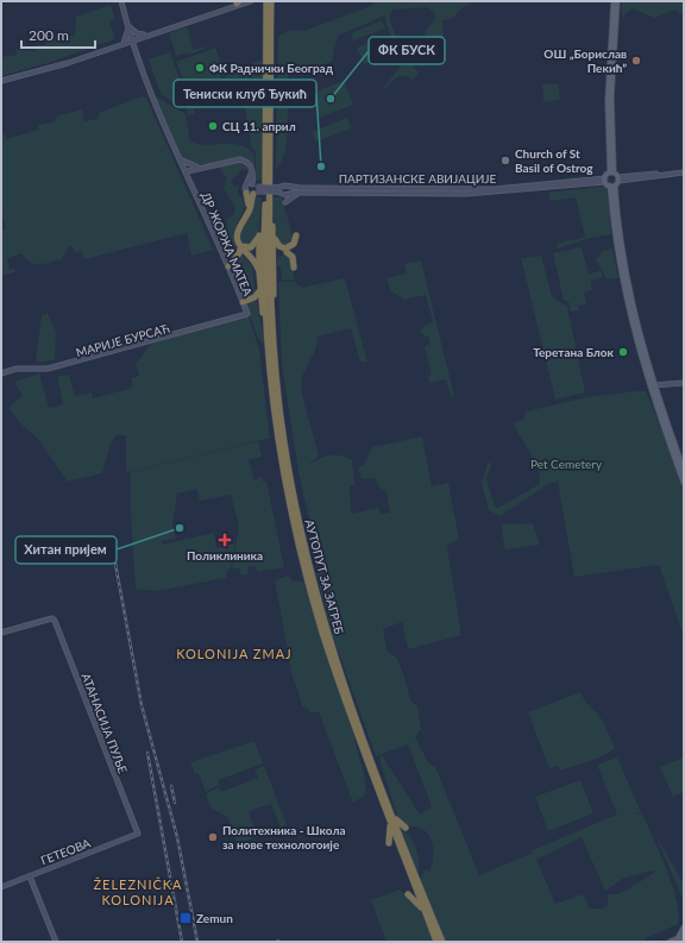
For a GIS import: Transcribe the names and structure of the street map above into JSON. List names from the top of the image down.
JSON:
{
  "streets": {
    "highway": ["АУТОПУТ ЗА ЗАГРЕБ"],
    "main road": [
      "ПАРТИЗАНСКЕ АВИЈАЦИЈЕ",
      "ДР ЖОРЖА МАТЕА",
      "МАРИЈЕ БУРСАЋ",
      "АТАНАСИЈА ПУЉЕ",
      "ГЕТЕОВА"
    ]
  },
  "crossings": [
    ["ДР ЖОРЖА МАТЕА", "МАРИЈЕ БУРСАЋ"],
    ["АТАНАСИЈА ПУЉЕ", "ГЕТЕОВА"]
  ],
  "districts": ["KOLONIJA ZMAJ", "ŽELEZNIČKA KOLONIJA"],
  "parks": ["Pet Cemetery"],
  "places": {
    "other": [
      "ОШ „Борислав Пекић”",
      "ФК Раднички Београд",
      "ФК БУСК",
      "СЦ 11. април",
      "Church of St Basil of Ostrog",
      "Тениски клуб Ђукић",
      "Теретана Блок",
      "Хитан пријем",
      "Политехника - Школа за нове технологоије"
    ],
    "health": ["Поликлиника"],
    "transit": ["Zemun"]
  },
  "scale_bar": "200 m"
}
